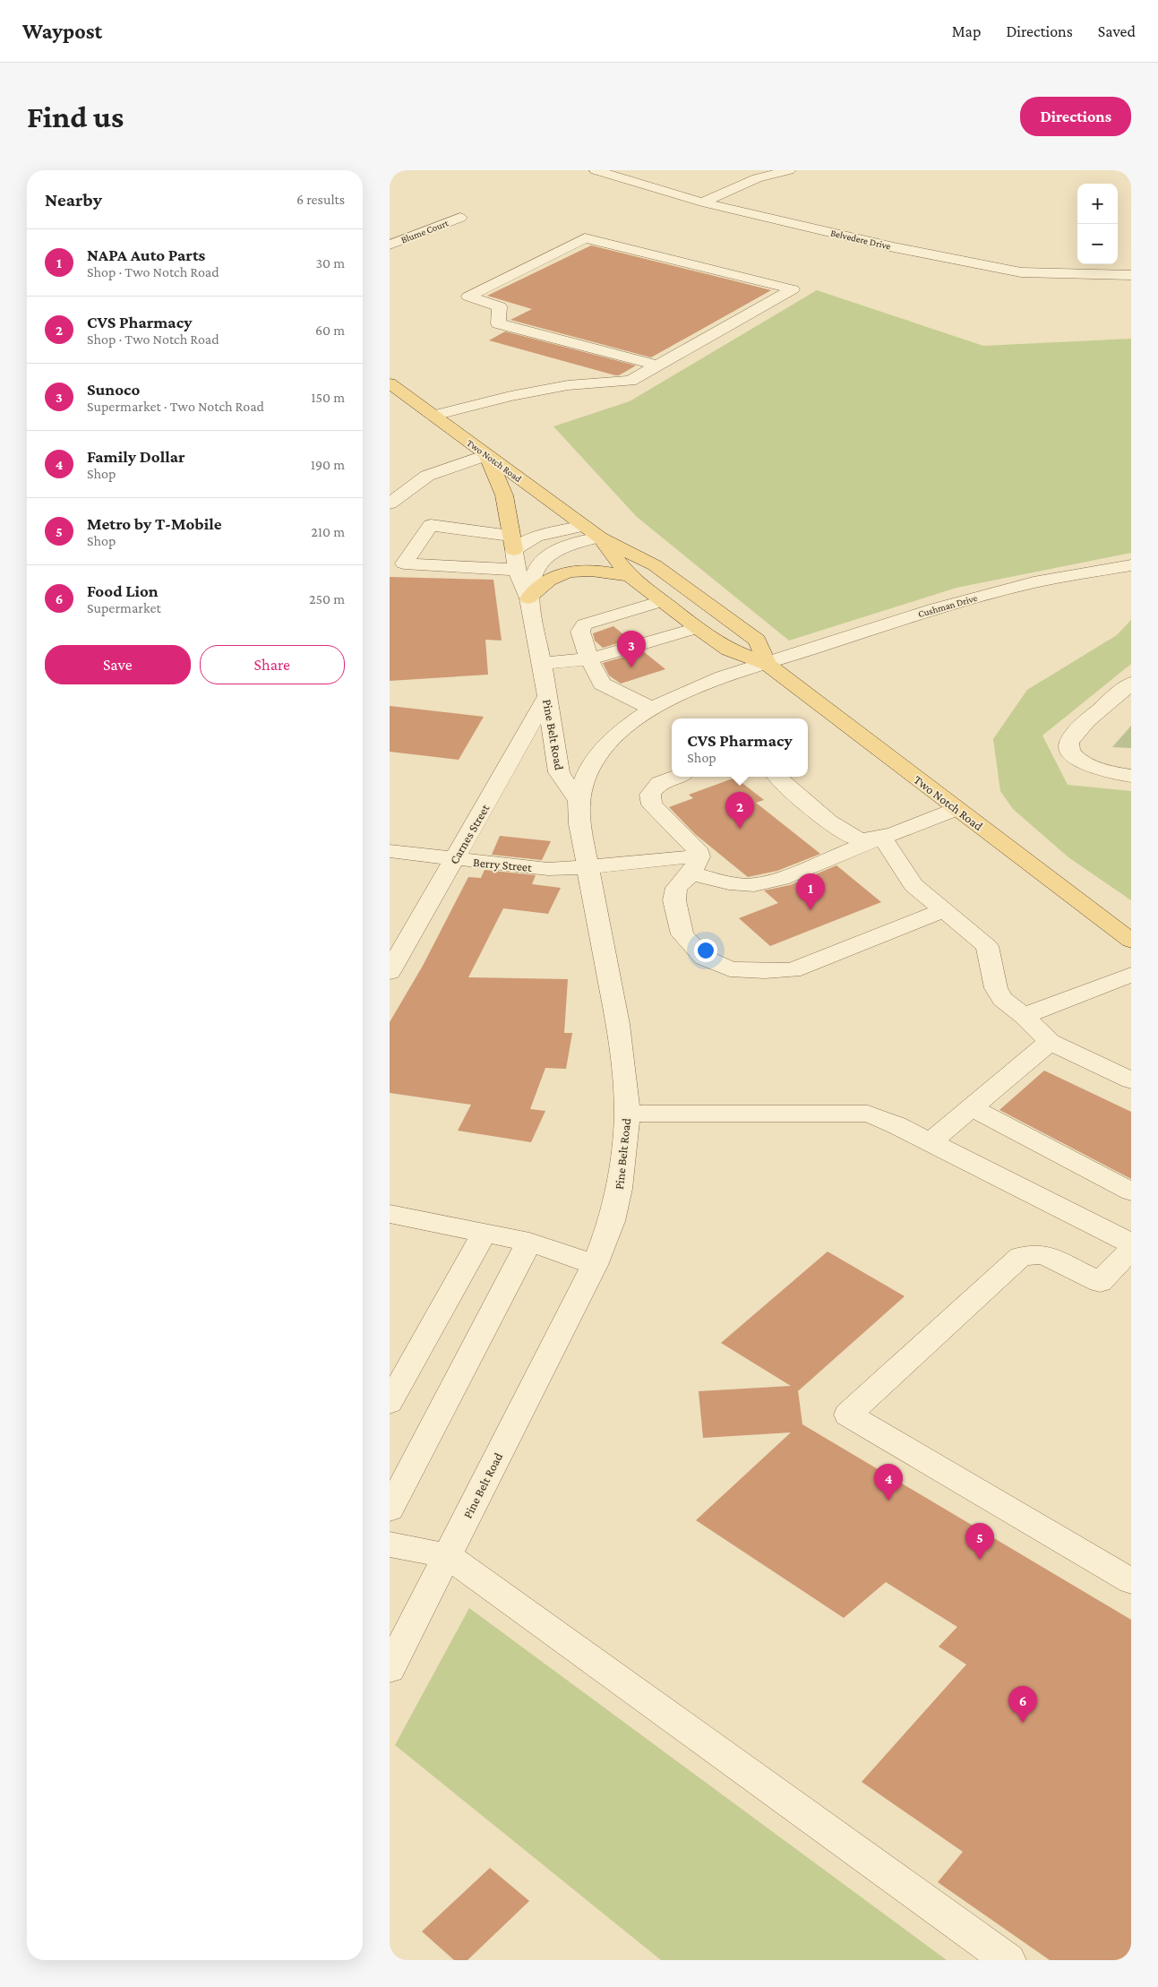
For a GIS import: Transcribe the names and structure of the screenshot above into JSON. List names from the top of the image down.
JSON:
{
  "streets": {
    "main road": ["Two Notch Road"],
    "street": [
      "Blume Court",
      "Belvedere Drive",
      "Cushman Drive",
      "Pine Belt Road",
      "Carnes Street",
      "Berry Street"
    ]
  },
  "crossings": [
    ["Two Notch Road", "Cushman Drive"],
    ["Two Notch Road", "Pine Belt Road"],
    ["Cushman Drive", "Pine Belt Road"],
    ["Pine Belt Road", "Carnes Street"],
    ["Pine Belt Road", "Berry Street"],
    ["Carnes Street", "Berry Street"]
  ],
  "page": {
    "header": "Waypost",
    "nav": ["Map", "Directions", "Saved"],
    "buttons": [
      "Directions",
      ["Save", "Share"]
    ],
    "title": "Find us",
    "heading": ["Nearby", "6 results"],
    "map_buttons": ["+", "−"],
    "list": [
      {
        "mark": "1",
        "name": "NAPA Auto Parts",
        "note": "Shop · Two Notch Road",
        "value": "30 m"
      },
      {
        "mark": "2",
        "name": "CVS Pharmacy",
        "note": "Shop · Two Notch Road",
        "value": "60 m"
      },
      {
        "mark": "3",
        "name": "Sunoco",
        "note": "Supermarket · Two Notch Road",
        "value": "150 m"
      },
      {
        "mark": "4",
        "name": "Family Dollar",
        "note": "Shop",
        "value": "190 m"
      },
      {
        "mark": "5",
        "name": "Metro by T-Mobile",
        "note": "Shop",
        "value": "210 m"
      },
      {
        "mark": "6",
        "name": "Food Lion",
        "note": "Supermarket",
        "value": "250 m"
      }
    ],
    "pins": [
      "3",
      "2",
      "1",
      "4",
      "5",
      "6"
    ],
    "popup": ["CVS Pharmacy", "Shop"]
  }
}
